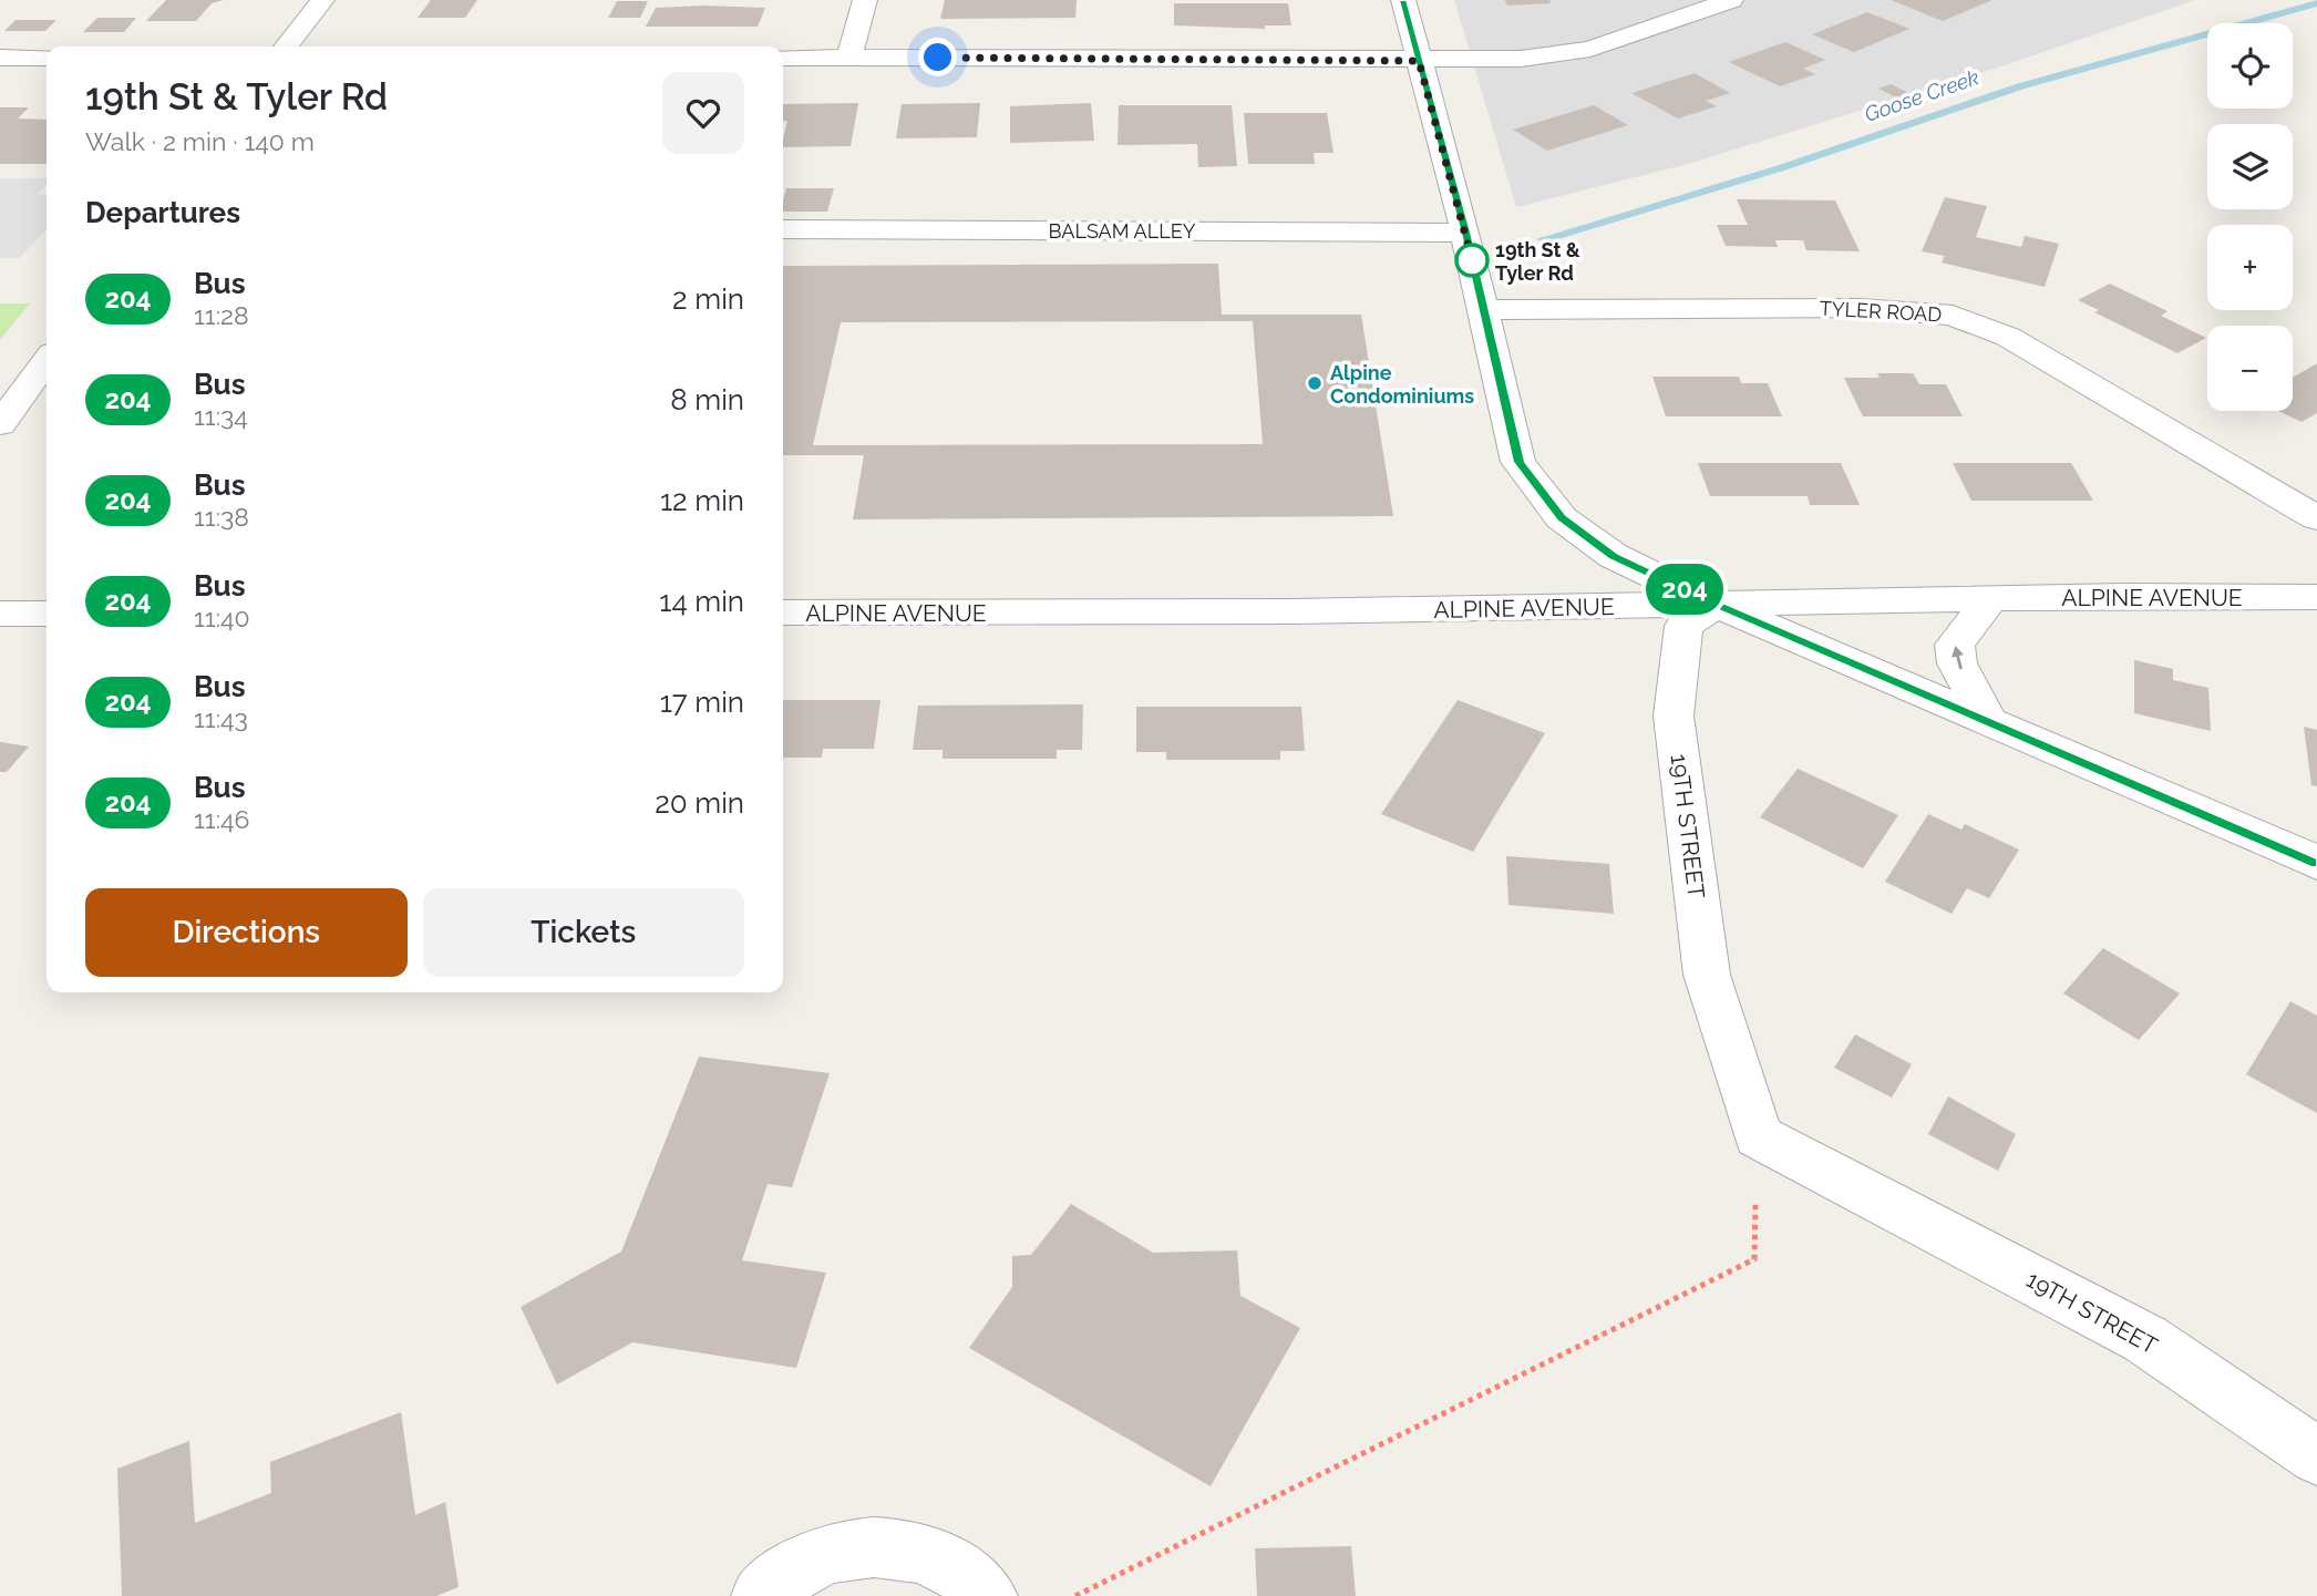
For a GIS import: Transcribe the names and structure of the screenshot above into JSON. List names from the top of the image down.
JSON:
{
  "streets": {
    "street": [
      "BALSAM ALLEY",
      "TYLER ROAD",
      "ALPINE AVENUE",
      "19TH STREET"
    ]
  },
  "crossings": [
    ["ALPINE AVENUE", "19TH STREET"]
  ],
  "water": ["Goose Creek"],
  "places": ["19th St & Tyler Rd", "Alpine Condominiums"],
  "lines": ["bus line 204"],
  "page": {
    "on_map": "204",
    "map_buttons": ["+", "−"],
    "heading": [
      ["19th St & Tyler Rd", "Walk · 2 min · 140 m"],
      "Departures"
    ],
    "list": [
      {
        "mark": "204",
        "name": "Bus",
        "note": "11:28",
        "value": "2 min"
      },
      {
        "mark": "204",
        "name": "Bus",
        "note": "11:34",
        "value": "8 min"
      },
      {
        "mark": "204",
        "name": "Bus",
        "note": "11:38",
        "value": "12 min"
      },
      {
        "mark": "204",
        "name": "Bus",
        "note": "11:40",
        "value": "14 min"
      },
      {
        "mark": "204",
        "name": "Bus",
        "note": "11:43",
        "value": "17 min"
      },
      {
        "mark": "204",
        "name": "Bus",
        "note": "11:46",
        "value": "20 min"
      }
    ],
    "buttons": ["Directions", "Tickets"]
  }
}
